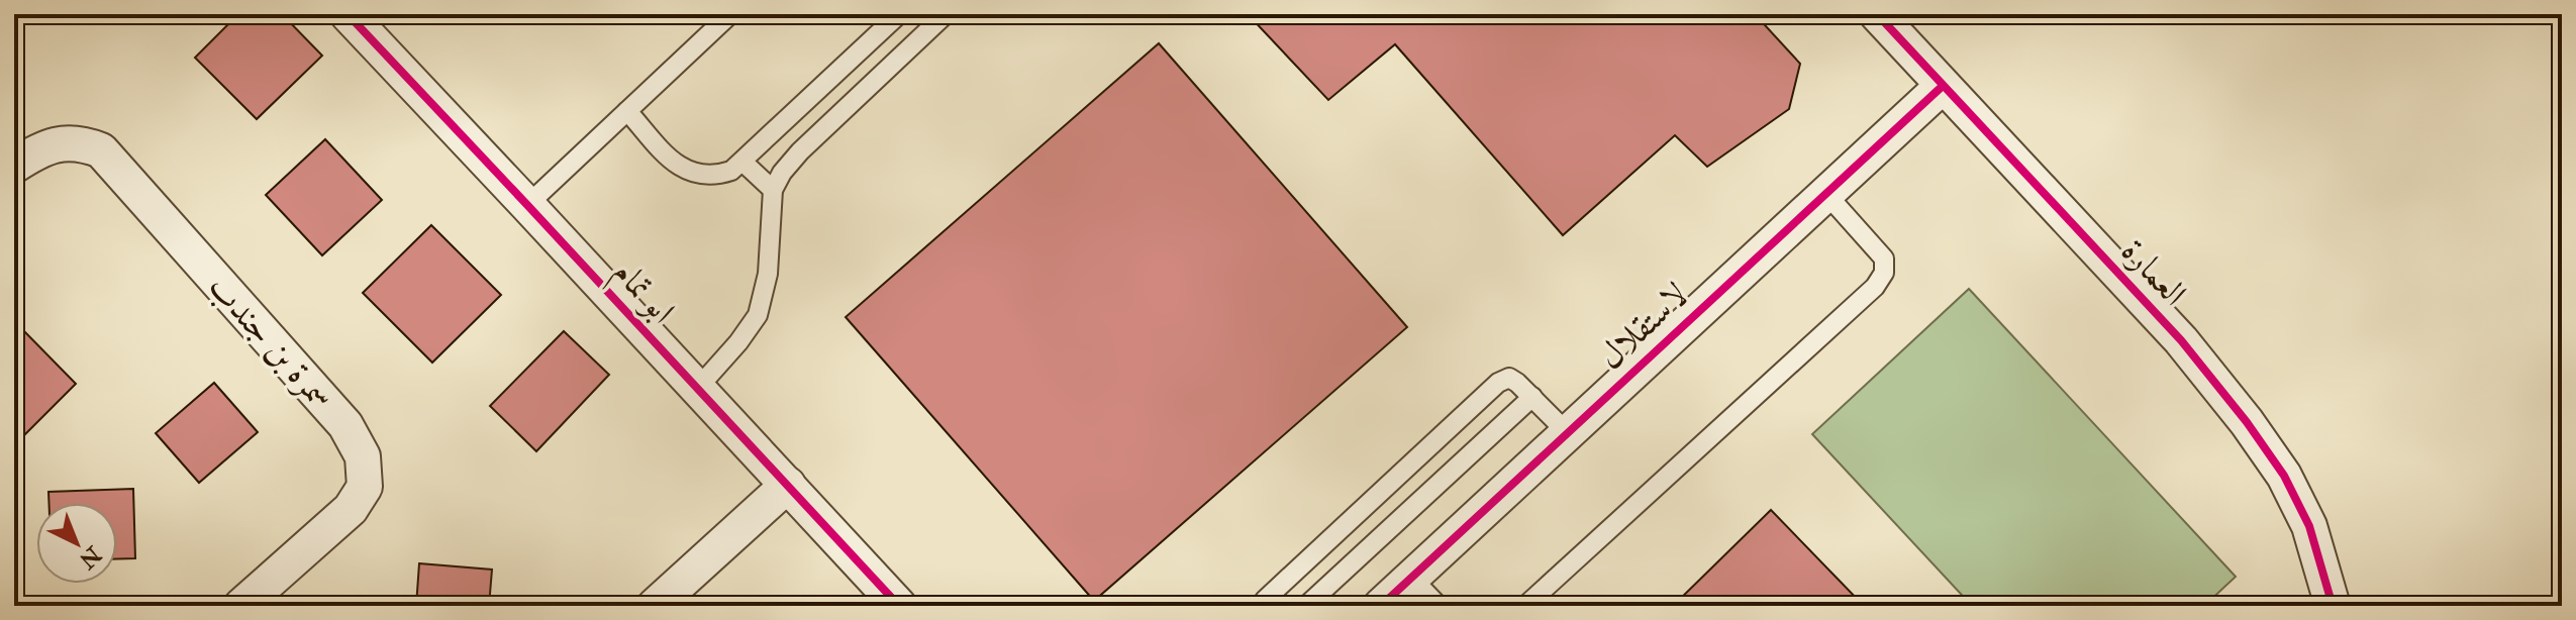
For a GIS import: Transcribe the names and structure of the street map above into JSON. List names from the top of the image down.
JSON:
{
  "streets": {
    "street": [
      "العمارة",
      "ابو تمام",
      "لاستقلال",
      "سمرة بن جندب"
    ]
  },
  "crossings": [
    ["العمارة", "لاستقلال"]
  ],
  "north": "bottom right"
}
